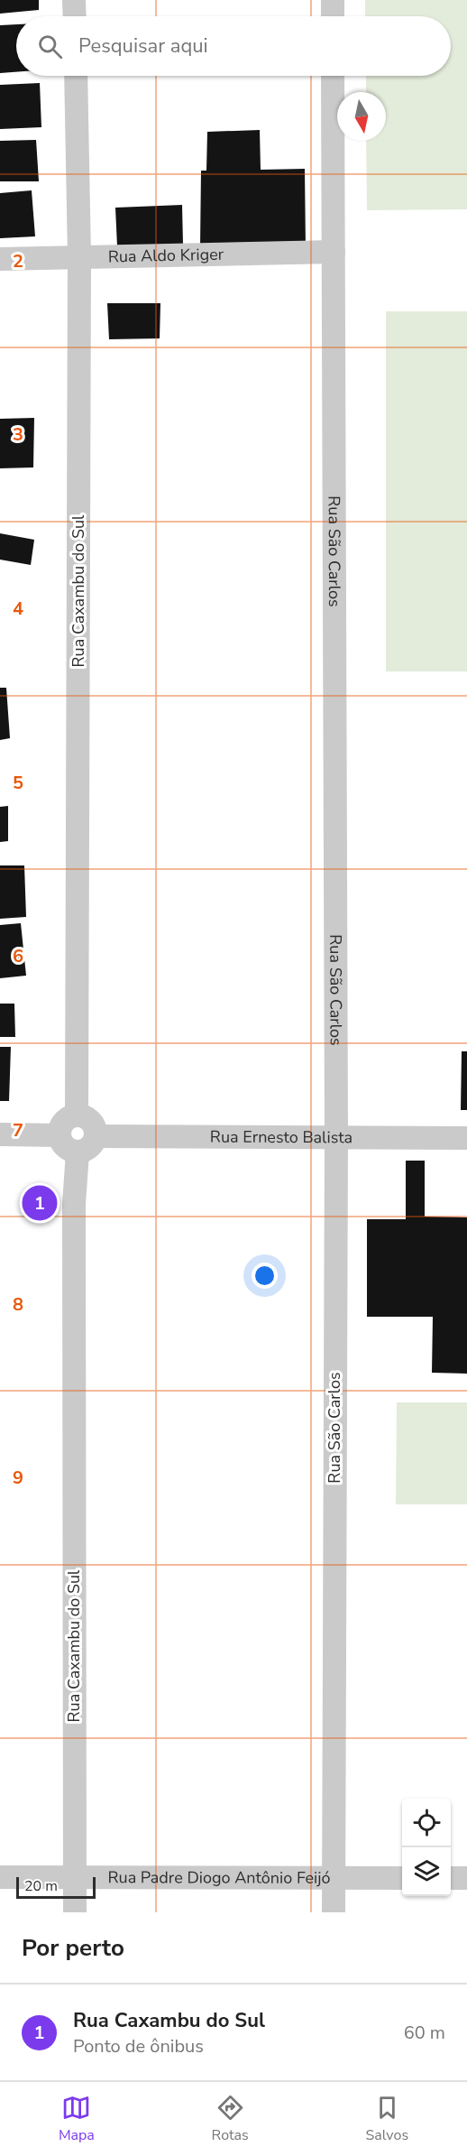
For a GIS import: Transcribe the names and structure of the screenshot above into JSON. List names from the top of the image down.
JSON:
{
  "streets": {
    "street": [
      "Rua Aldo Kriger",
      "Rua São Carlos",
      "Rua Caxambu do Sul",
      "Rua Ernesto Balista",
      "Rua Padre Diogo Antônio Feijó"
    ]
  },
  "crossings": [
    ["Rua Aldo Kriger", "Rua São Carlos"],
    ["Rua Aldo Kriger", "Rua Caxambu do Sul"],
    ["Rua São Carlos", "Rua Ernesto Balista"],
    ["Rua São Carlos", "Rua Padre Diogo Antônio Feijó"],
    ["Rua Caxambu do Sul", "Rua Ernesto Balista"],
    ["Rua Caxambu do Sul", "Rua Padre Diogo Antônio Feijó"]
  ],
  "scale_bar": "20 m",
  "north": "bottom",
  "page": {
    "search": "Pesquisar aqui",
    "pins": "1",
    "scale": "20 m",
    "heading": "Por perto",
    "list": [
      {
        "mark": "1",
        "name": "Rua Caxambu do Sul",
        "note": "Ponto de ônibus",
        "value": "60 m"
      }
    ],
    "nav": ["Mapa", "Rotas", "Salvos"]
  },
  "grid": {
    "rows": [
      "2",
      "3",
      "4",
      "5",
      "6",
      "7",
      "8",
      "9"
    ]
  }
}
